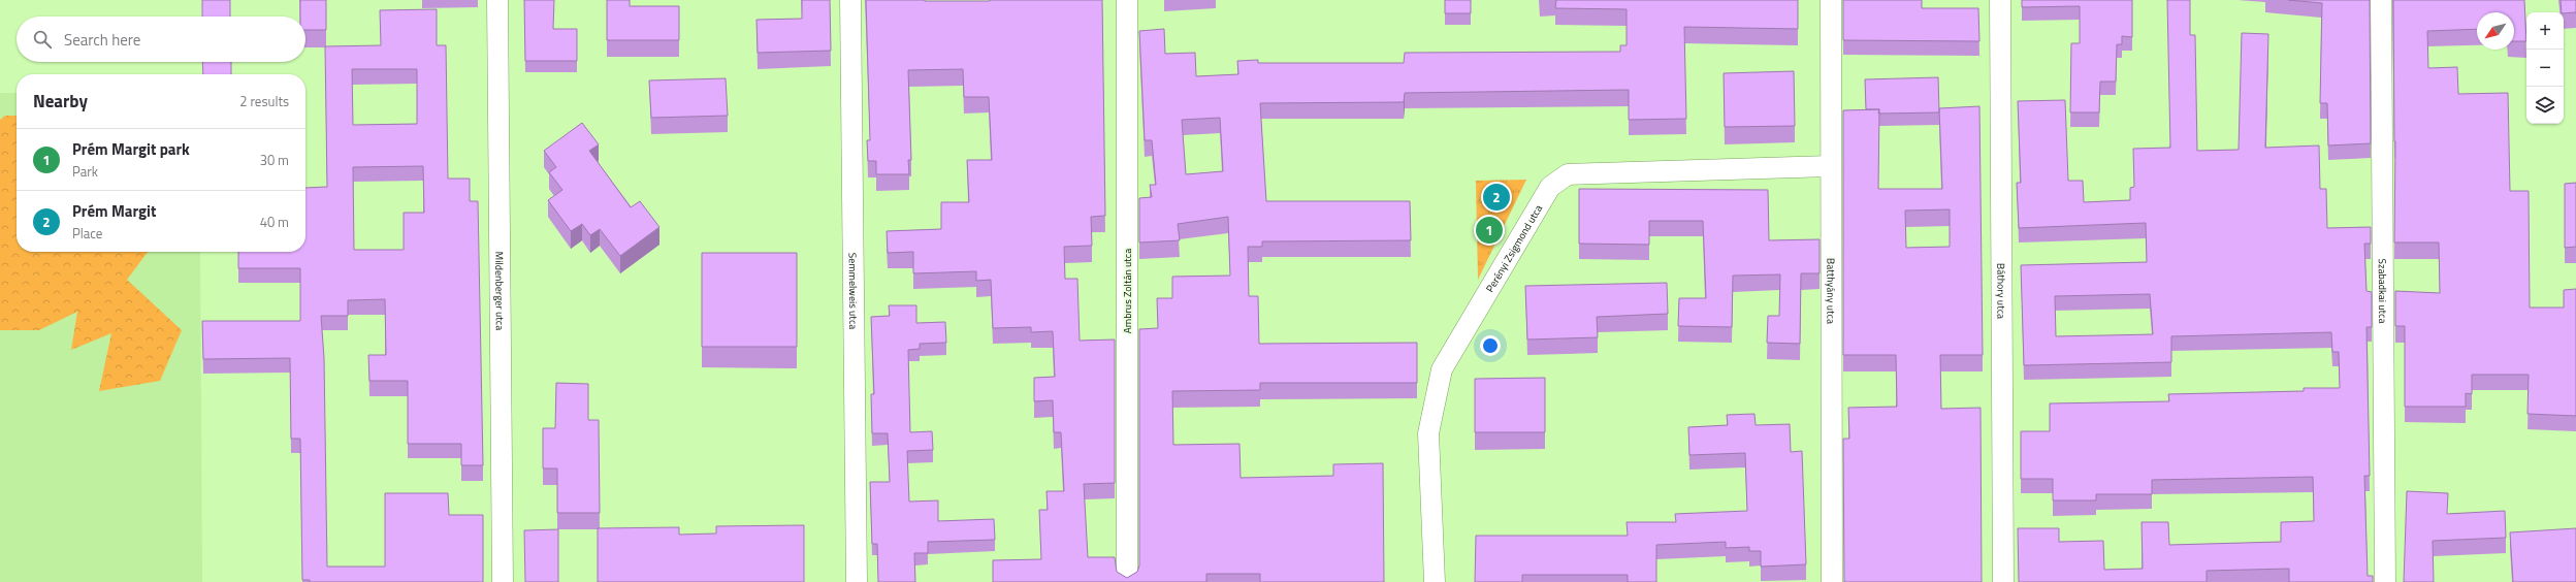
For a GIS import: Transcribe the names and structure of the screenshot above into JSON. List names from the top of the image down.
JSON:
{
  "streets": {
    "street": [
      "Perényi Zsigmond utca",
      "Mildenberger utca",
      "Semmelweis utca",
      "Ambrus Zoltán utca",
      "Batthyány utca",
      "Báthory utca",
      "Szabadkai utca"
    ]
  },
  "crossings": [
    ["Perényi Zsigmond utca", "Batthyány utca"]
  ],
  "north": "bottom left",
  "page": {
    "map_buttons": ["+", "−"],
    "search": "Search here",
    "heading": ["Nearby", "2 results"],
    "list": [
      {
        "mark": "1",
        "name": "Prém Margit park",
        "note": "Park",
        "value": "30 m"
      },
      {
        "mark": "2",
        "name": "Prém Margit",
        "note": "Place",
        "value": "40 m"
      }
    ],
    "pins": ["2", "1"]
  }
}
